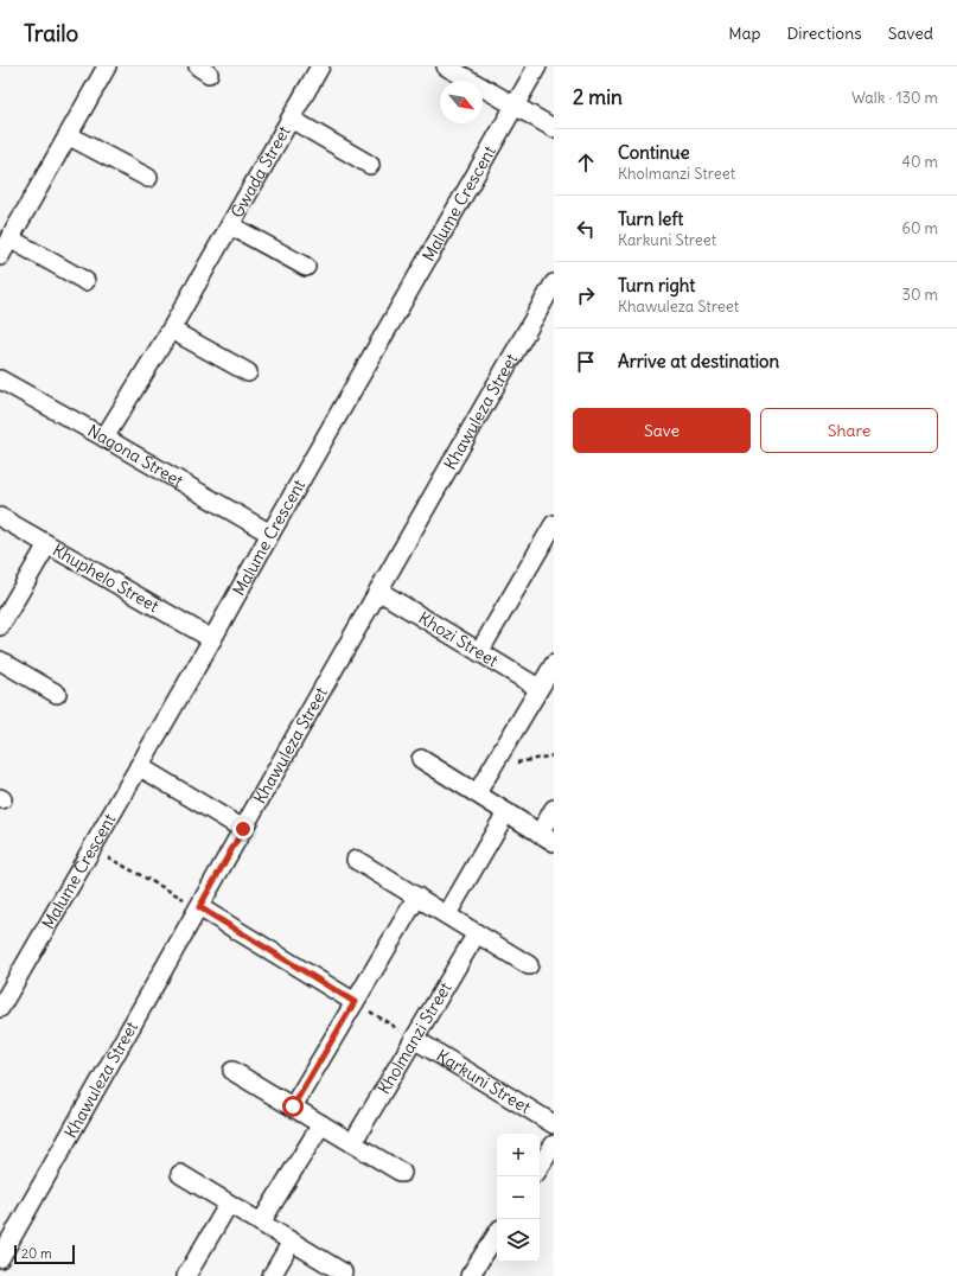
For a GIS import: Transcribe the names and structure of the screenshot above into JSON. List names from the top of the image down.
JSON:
{
  "streets": {
    "street": [
      "Gwada Street",
      "Malume Crescent",
      "Khawuleza Street",
      "Nagona Street",
      "Khuphelo Street",
      "Khozi Street",
      "Kholmanzi Street",
      "Karkuni Street"
    ]
  },
  "crossings": [
    ["Gwada Street", "Nagona Street"],
    ["Malume Crescent", "Nagona Street"],
    ["Malume Crescent", "Khuphelo Street"],
    ["Khawuleza Street", "Khozi Street"],
    ["Kholmanzi Street", "Karkuni Street"]
  ],
  "scale_bar": "20 m",
  "north": "bottom right",
  "page": {
    "header": "Trailo",
    "nav": ["Map", "Directions", "Saved"],
    "heading": ["2 min", "Walk · 130 m"],
    "list": [
      ["Continue", "Kholmanzi Street", "40 m"],
      ["Turn left", "Karkuni Street", "60 m"],
      ["Turn right", "Khawuleza Street", "30 m"],
      "Arrive at destination"
    ],
    "buttons": ["Save", "Share"],
    "map_buttons": ["+", "−"],
    "scale": "20 m"
  }
}
